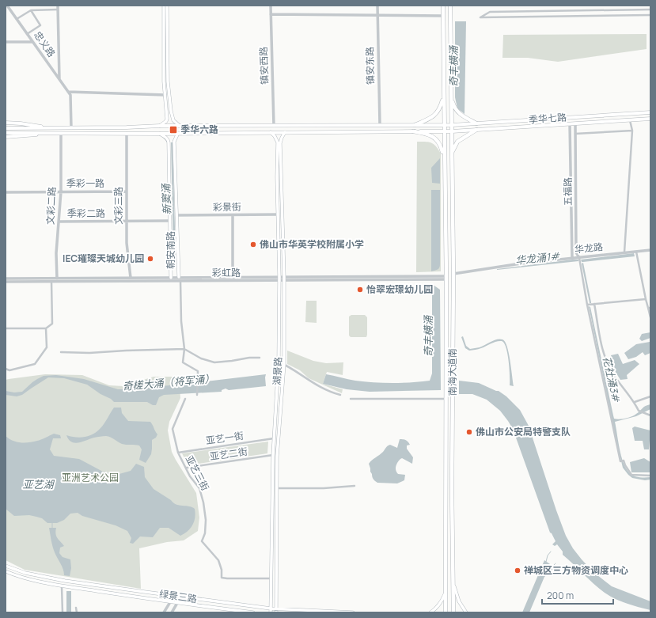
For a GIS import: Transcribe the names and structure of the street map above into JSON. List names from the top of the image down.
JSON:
{
  "streets": {
    "highway": ["南海大道南"],
    "main road": [
      "季华七路",
      "朝安南路",
      "湖景路",
      "绿景三路"
    ],
    "street": [
      "忠义路",
      "镇安西路",
      "镇安东路",
      "季彩一路",
      "五福路",
      "文彩二路",
      "文彩三路",
      "彩景街",
      "季彩二路",
      "华龙路",
      "彩虹路",
      "亚艺一街",
      "亚艺二街",
      "亚艺三街"
    ]
  },
  "crossings": [
    ["季华七路", "五福路"],
    ["季华七路", "南海大道南"],
    ["季彩一路", "文彩二路"],
    ["季彩一路", "文彩三路"],
    ["五福路", "华龙路"],
    ["文彩二路", "季彩二路"],
    ["文彩二路", "彩虹路"],
    ["文彩三路", "季彩二路"],
    ["文彩三路", "彩虹路"],
    ["彩景街", "朝安南路"],
    ["彩景街", "湖景路"],
    ["季彩二路", "朝安南路"],
    ["华龙路", "南海大道南"],
    ["朝安南路", "彩虹路"],
    ["彩虹路", "湖景路"],
    ["彩虹路", "南海大道南"],
    ["湖景路", "亚艺一街"],
    ["湖景路", "亚艺二街"],
    ["湖景路", "亚艺三街"],
    ["湖景路", "绿景三路"],
    ["亚艺一街", "亚艺三街"],
    ["亚艺二街", "亚艺三街"]
  ],
  "water": [
    "奇丰横涌",
    "新窦涌",
    "华龙涌1#",
    "花社涌3#",
    "奇槎大涌（将军涌）",
    "亚艺湖"
  ],
  "parks": ["亚洲艺术公园"],
  "places": {
    "transit": ["季华六路"],
    "other": [
      "佛山市华英学校附属小学",
      "IEC璀璨天城幼儿园",
      "怡翠宏璟幼儿园",
      "佛山市公安局特警支队",
      "禅城区三方物资调度中心"
    ]
  },
  "scale_bar": "200 m"
}
